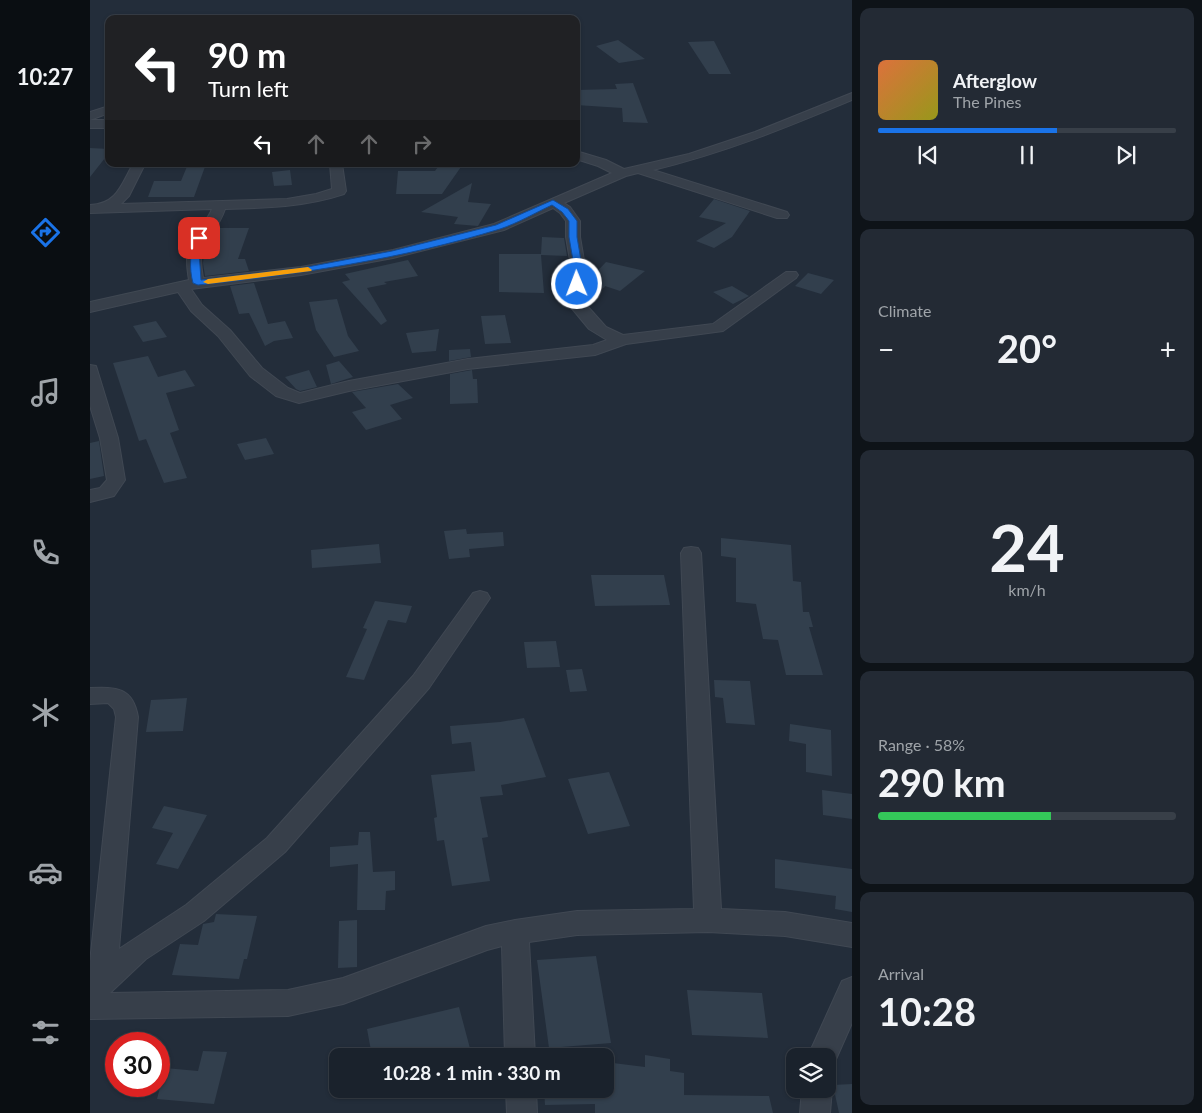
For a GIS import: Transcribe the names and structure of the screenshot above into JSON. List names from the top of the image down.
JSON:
{
  "page": {
    "tabs": "10:27",
    "turn": ["90 m", "Turn left"],
    "song": ["Afterglow", "The Pines"],
    "tile": [
      "Climate",
      ["24", "km/h"],
      ["Range · 58%", "290 km"],
      ["Arrival", "10:28"]
    ],
    "heat": ["−", "20°", "+"],
    "limit": "30",
    "trip": "10:28 · 1 min · 330 m"
  }
}
